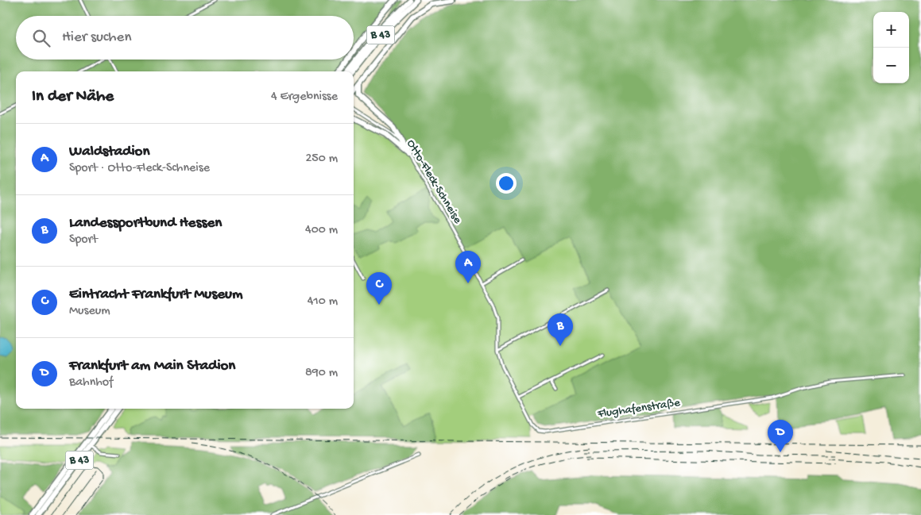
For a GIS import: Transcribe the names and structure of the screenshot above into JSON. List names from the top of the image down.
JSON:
{
  "streets": {
    "highway": ["B 43"],
    "street": ["Otto-Fleck-Schneise", "Flughafenstraße"]
  },
  "crossings": [
    ["Otto-Fleck-Schneise", "Flughafenstraße"]
  ],
  "page": {
    "map_buttons": ["+", "−"],
    "search": "Hier suchen",
    "heading": ["In der Nähe", "4 Ergebnisse"],
    "list": [
      {
        "mark": "A",
        "name": "Waldstadion",
        "note": "Sport · Otto-Fleck-Schneise",
        "value": "250 m"
      },
      {
        "mark": "B",
        "name": "Landessportbund Hessen",
        "note": "Sport",
        "value": "400 m"
      },
      {
        "mark": "C",
        "name": "Eintracht Frankfurt Museum",
        "note": "Museum",
        "value": "410 m"
      },
      {
        "mark": "D",
        "name": "Frankfurt am Main Stadion",
        "note": "Bahnhof",
        "value": "890 m"
      }
    ],
    "pins": [
      "A",
      "C",
      "B",
      "D"
    ]
  }
}
